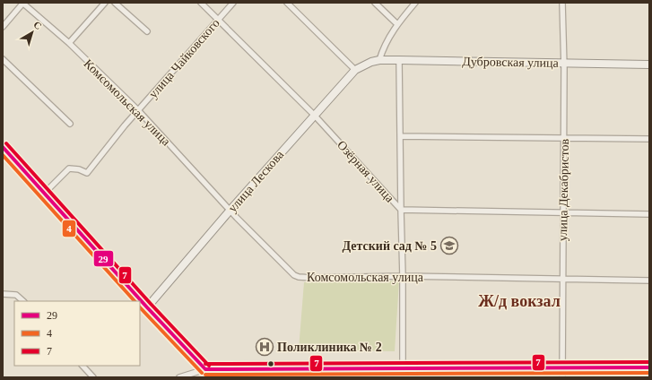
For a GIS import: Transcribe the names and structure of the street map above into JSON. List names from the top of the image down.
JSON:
{
  "streets": {
    "main road": ["Дубровская улица", "улица Лескова"],
    "street": [
      "улица Чайковского",
      "Комсомольская улица",
      "Озёрная улица",
      "улица Декабристов"
    ]
  },
  "crossings": [
    ["улица Чайковского", "Комсомольская улица"],
    ["улица Чайковского", "Озёрная улица"],
    ["Дубровская улица", "улица Лескова"],
    ["Дубровская улица", "улица Декабристов"],
    ["Комсомольская улица", "улица Лескова"],
    ["Комсомольская улица", "улица Декабристов"],
    ["Озёрная улица", "улица Лескова"],
    ["Озёрная улица", "улица Декабристов"]
  ],
  "districts": ["Ж/д вокзал"],
  "places": {
    "school or university": ["Детский сад № 5"],
    "hospital": ["Поликлиника № 2"]
  },
  "lines": ["transit line 7", "transit line 29", "transit line 4"],
  "legend": ["29", "4", "7"],
  "north": "top right"
}
